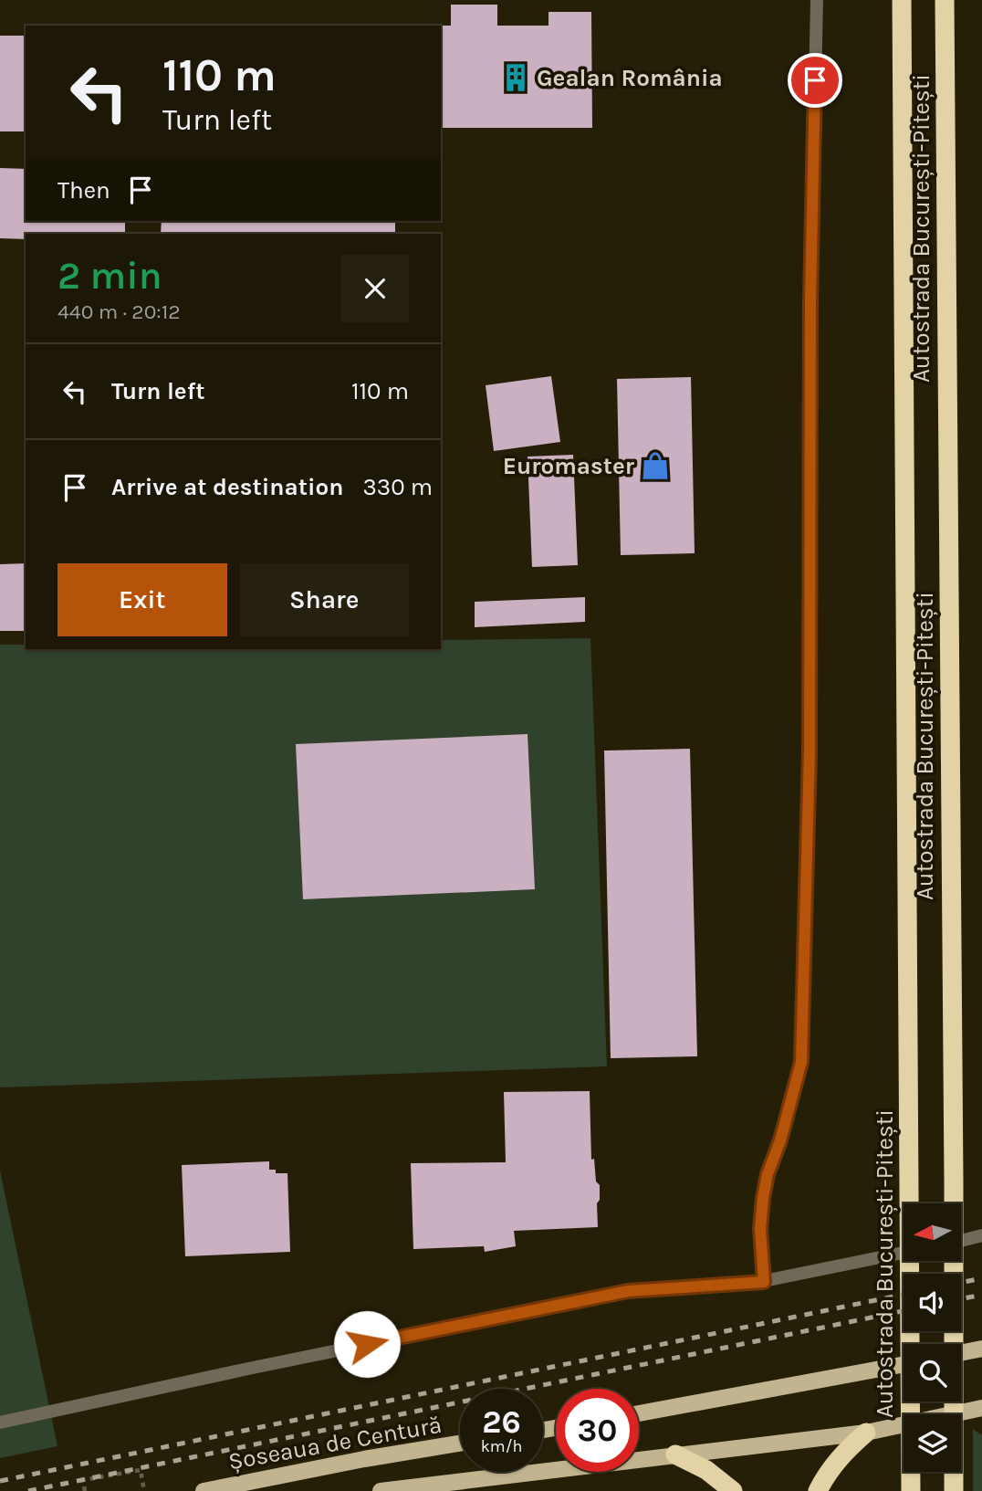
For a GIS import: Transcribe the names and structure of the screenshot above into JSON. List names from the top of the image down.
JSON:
{
  "streets": {
    "highway": ["Autostrada București-Pitești"],
    "main road": ["Șoseaua de Centură"]
  },
  "places": {
    "building": ["Gealan România"],
    "shop": ["Euromaster"]
  },
  "north": "left",
  "page": {
    "turn": ["110 m", "Turn left"],
    "then": "Then",
    "heading": ["2 min", "440 m · 20:12"],
    "list": [
      {
        "name": "Turn left",
        "value": "110 m"
      },
      {
        "name": "Arrive at destination",
        "value": "330 m"
      }
    ],
    "buttons": ["Exit", "Share"],
    "speed": "26 km/h",
    "limit": "30"
  }
}
